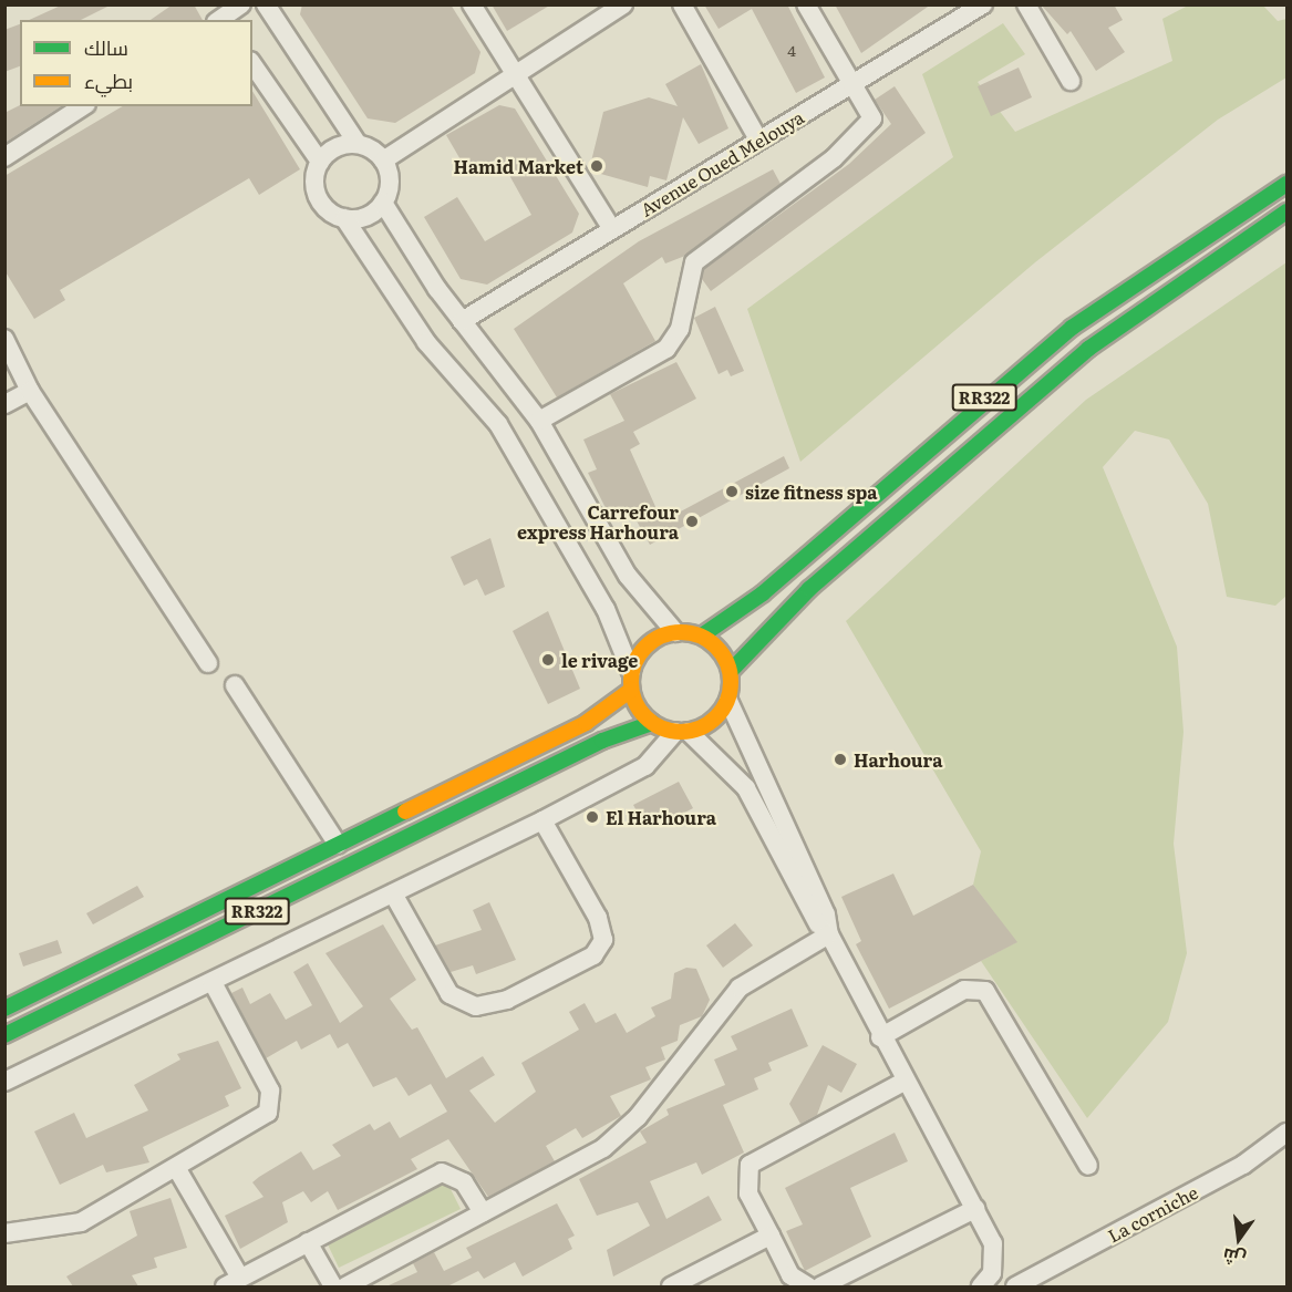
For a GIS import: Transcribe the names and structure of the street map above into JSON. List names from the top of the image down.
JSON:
{
  "streets": {
    "main road": ["RR322"],
    "street": ["Avenue Oued Melouya", "La corniche"]
  },
  "places": [
    "Hamid Market",
    "size fitness spa",
    "Carrefour express Harhoura",
    "le rivage",
    "Harhoura",
    "El Harhoura"
  ],
  "house_numbers": ["4"],
  "legend": ["سالك", "بطيء"],
  "north": "bottom"
}
